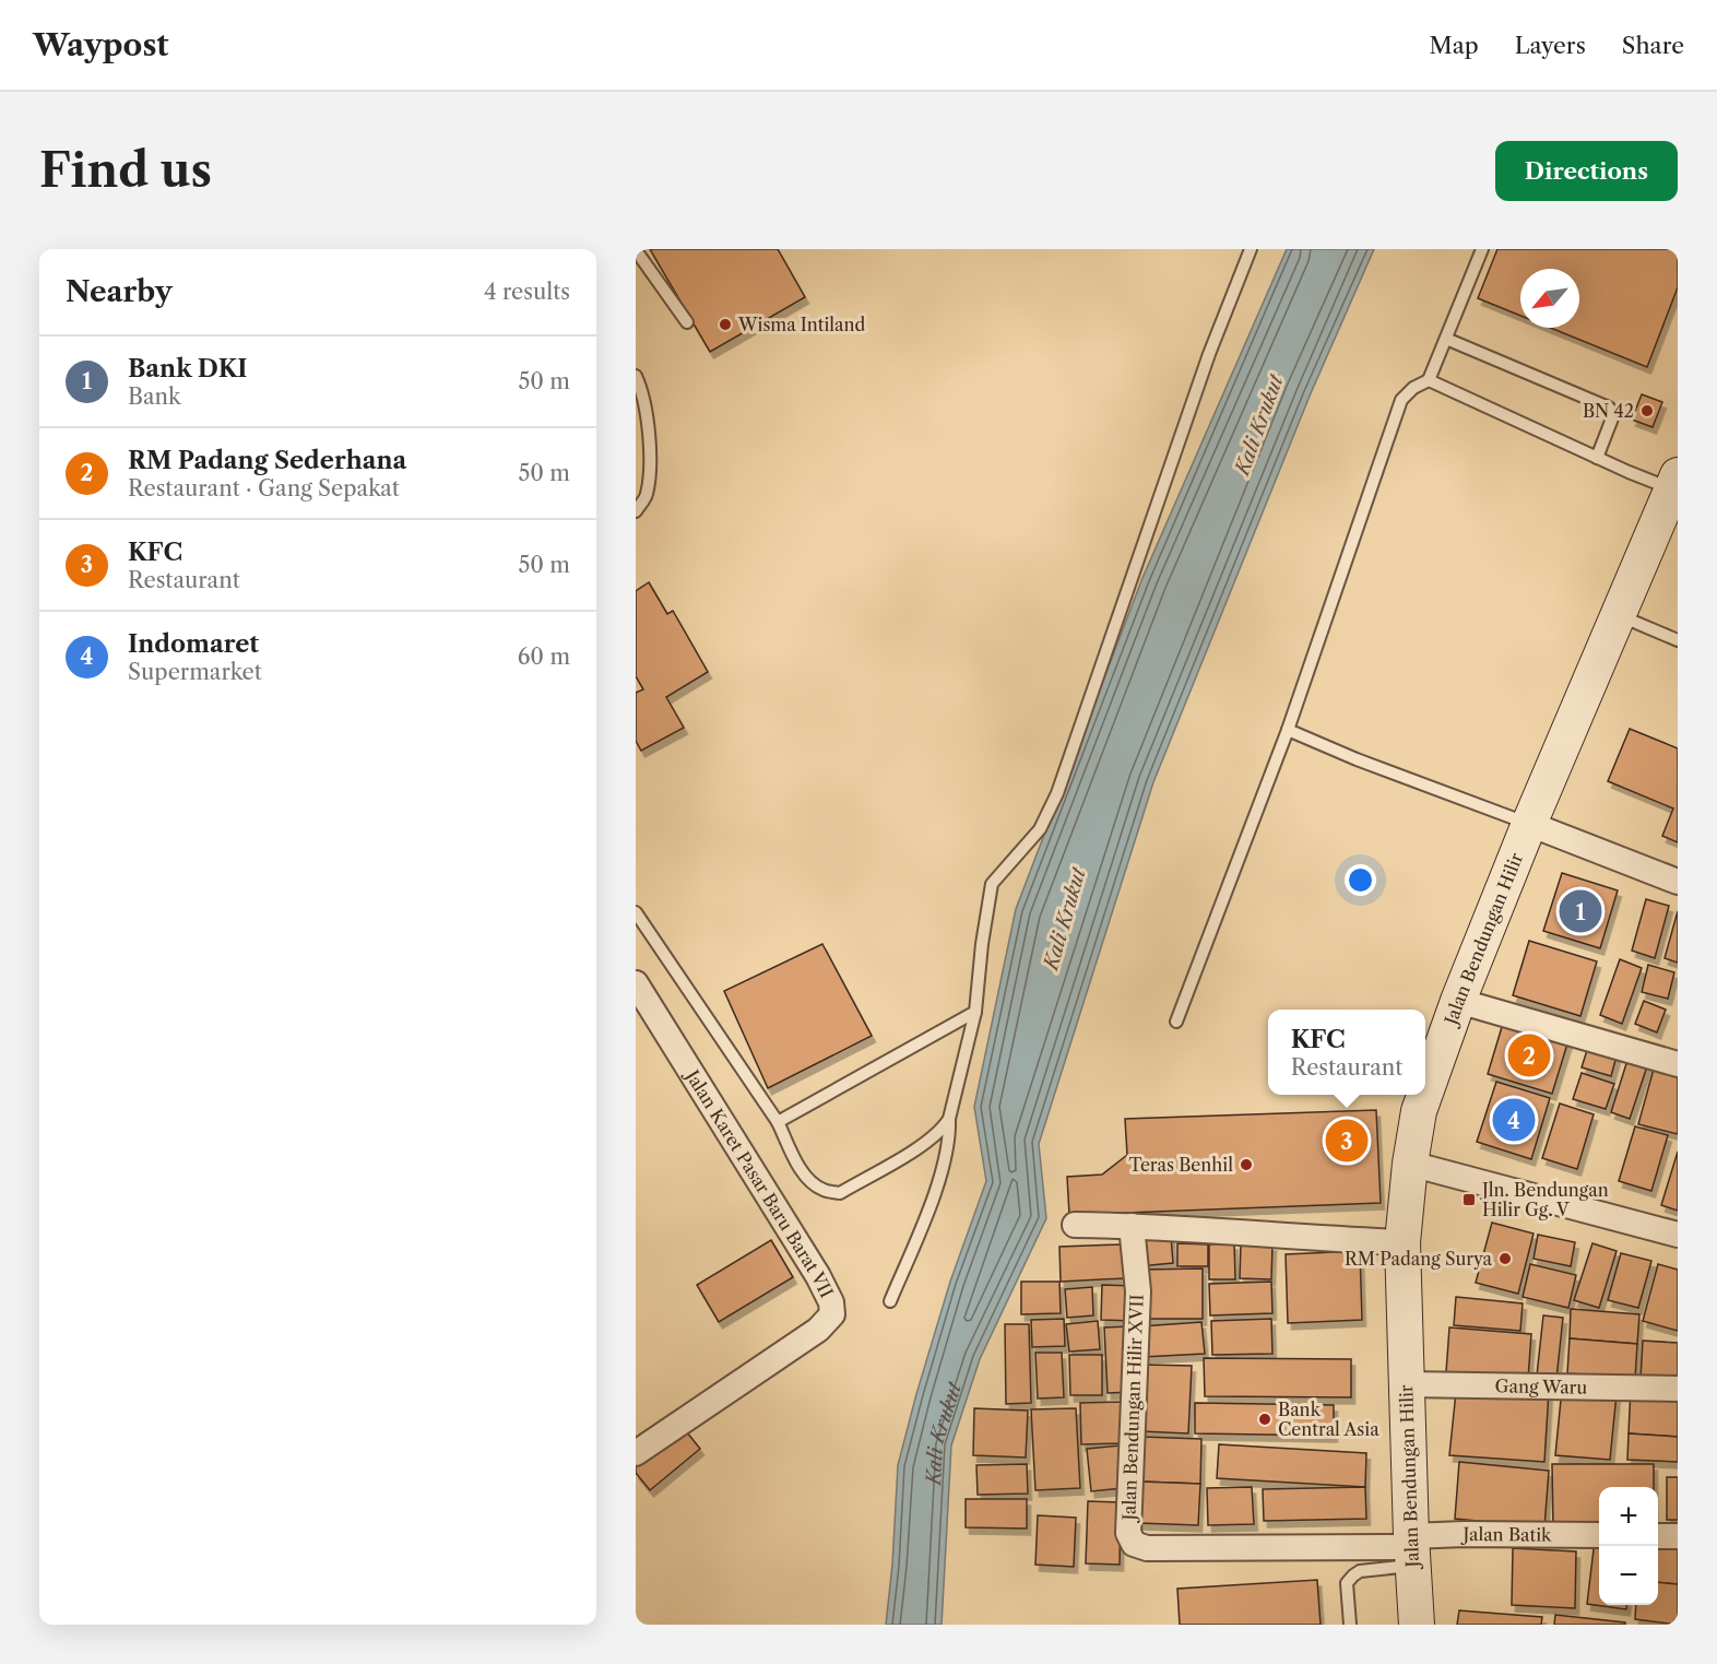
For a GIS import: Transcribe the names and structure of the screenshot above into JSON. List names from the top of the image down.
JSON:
{
  "streets": {
    "street": [
      "Jalan Bendungan Hilir",
      "Jalan Karet Pasar Baru Barat VII",
      "Gang Waru",
      "Jalan Bendungan Hilir XVII",
      "Jalan Batik"
    ]
  },
  "crossings": [
    ["Jalan Bendungan Hilir", "Gang Waru"],
    ["Jalan Bendungan Hilir", "Jalan Bendungan Hilir XVII"],
    ["Jalan Bendungan Hilir", "Jalan Batik"],
    ["Jalan Bendungan Hilir XVII", "Jalan Batik"]
  ],
  "water": ["Kali Krukut"],
  "places": {
    "other": [
      "Wisma Intiland",
      "BN 42",
      "Teras Benhil",
      "RM Padang Surya",
      "Bank Central Asia"
    ],
    "transit": ["Jln. Bendungan Hilir Gg. V"]
  },
  "north": "bottom left",
  "page": {
    "header": "Waypost",
    "nav": ["Map", "Layers", "Share"],
    "buttons": "Directions",
    "title": "Find us",
    "heading": ["Nearby", "4 results"],
    "list": [
      {
        "mark": "1",
        "name": "Bank DKI",
        "note": "Bank",
        "value": "50 m"
      },
      {
        "mark": "2",
        "name": "RM Padang Sederhana",
        "note": "Restaurant · Gang Sepakat",
        "value": "50 m"
      },
      {
        "mark": "3",
        "name": "KFC",
        "note": "Restaurant",
        "value": "50 m"
      },
      {
        "mark": "4",
        "name": "Indomaret",
        "note": "Supermarket",
        "value": "60 m"
      }
    ],
    "pins": [
      "1",
      "2",
      "4",
      "3"
    ],
    "popup": ["KFC", "Restaurant"],
    "map_buttons": ["+", "−"]
  }
}
